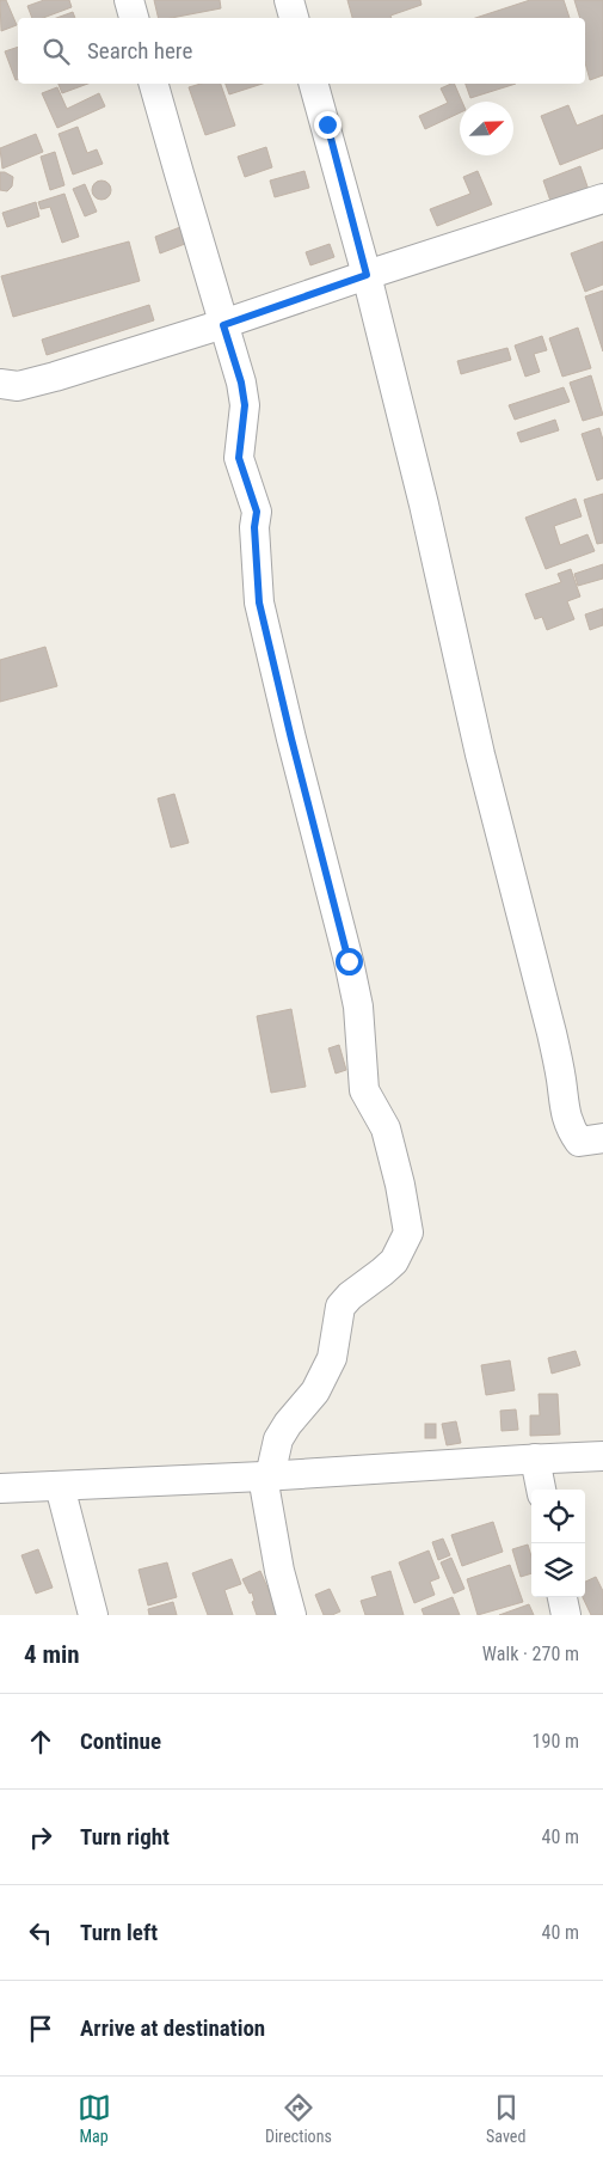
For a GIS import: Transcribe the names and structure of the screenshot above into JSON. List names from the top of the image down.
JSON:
{
  "north": "top right",
  "page": {
    "search": "Search here",
    "heading": ["4 min", "Walk · 270 m"],
    "list": [
      ["Continue", "190 m"],
      ["Turn right", "40 m"],
      ["Turn left", "40 m"],
      "Arrive at destination"
    ],
    "nav": ["Map", "Directions", "Saved"]
  }
}
